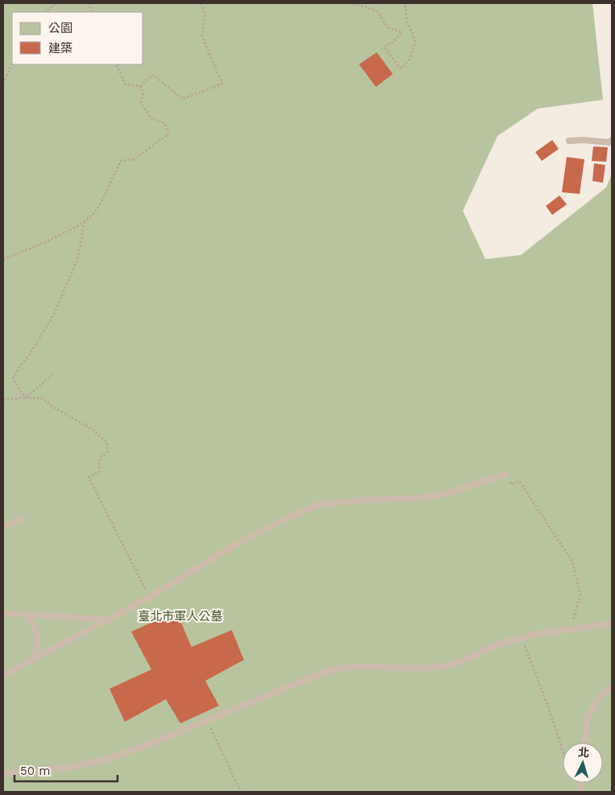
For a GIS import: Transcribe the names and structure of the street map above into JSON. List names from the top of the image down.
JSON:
{
  "parks": ["臺北市軍人公墓"],
  "legend": ["公園", "建築"],
  "scale_bar": "50 m",
  "north": "top"
}
